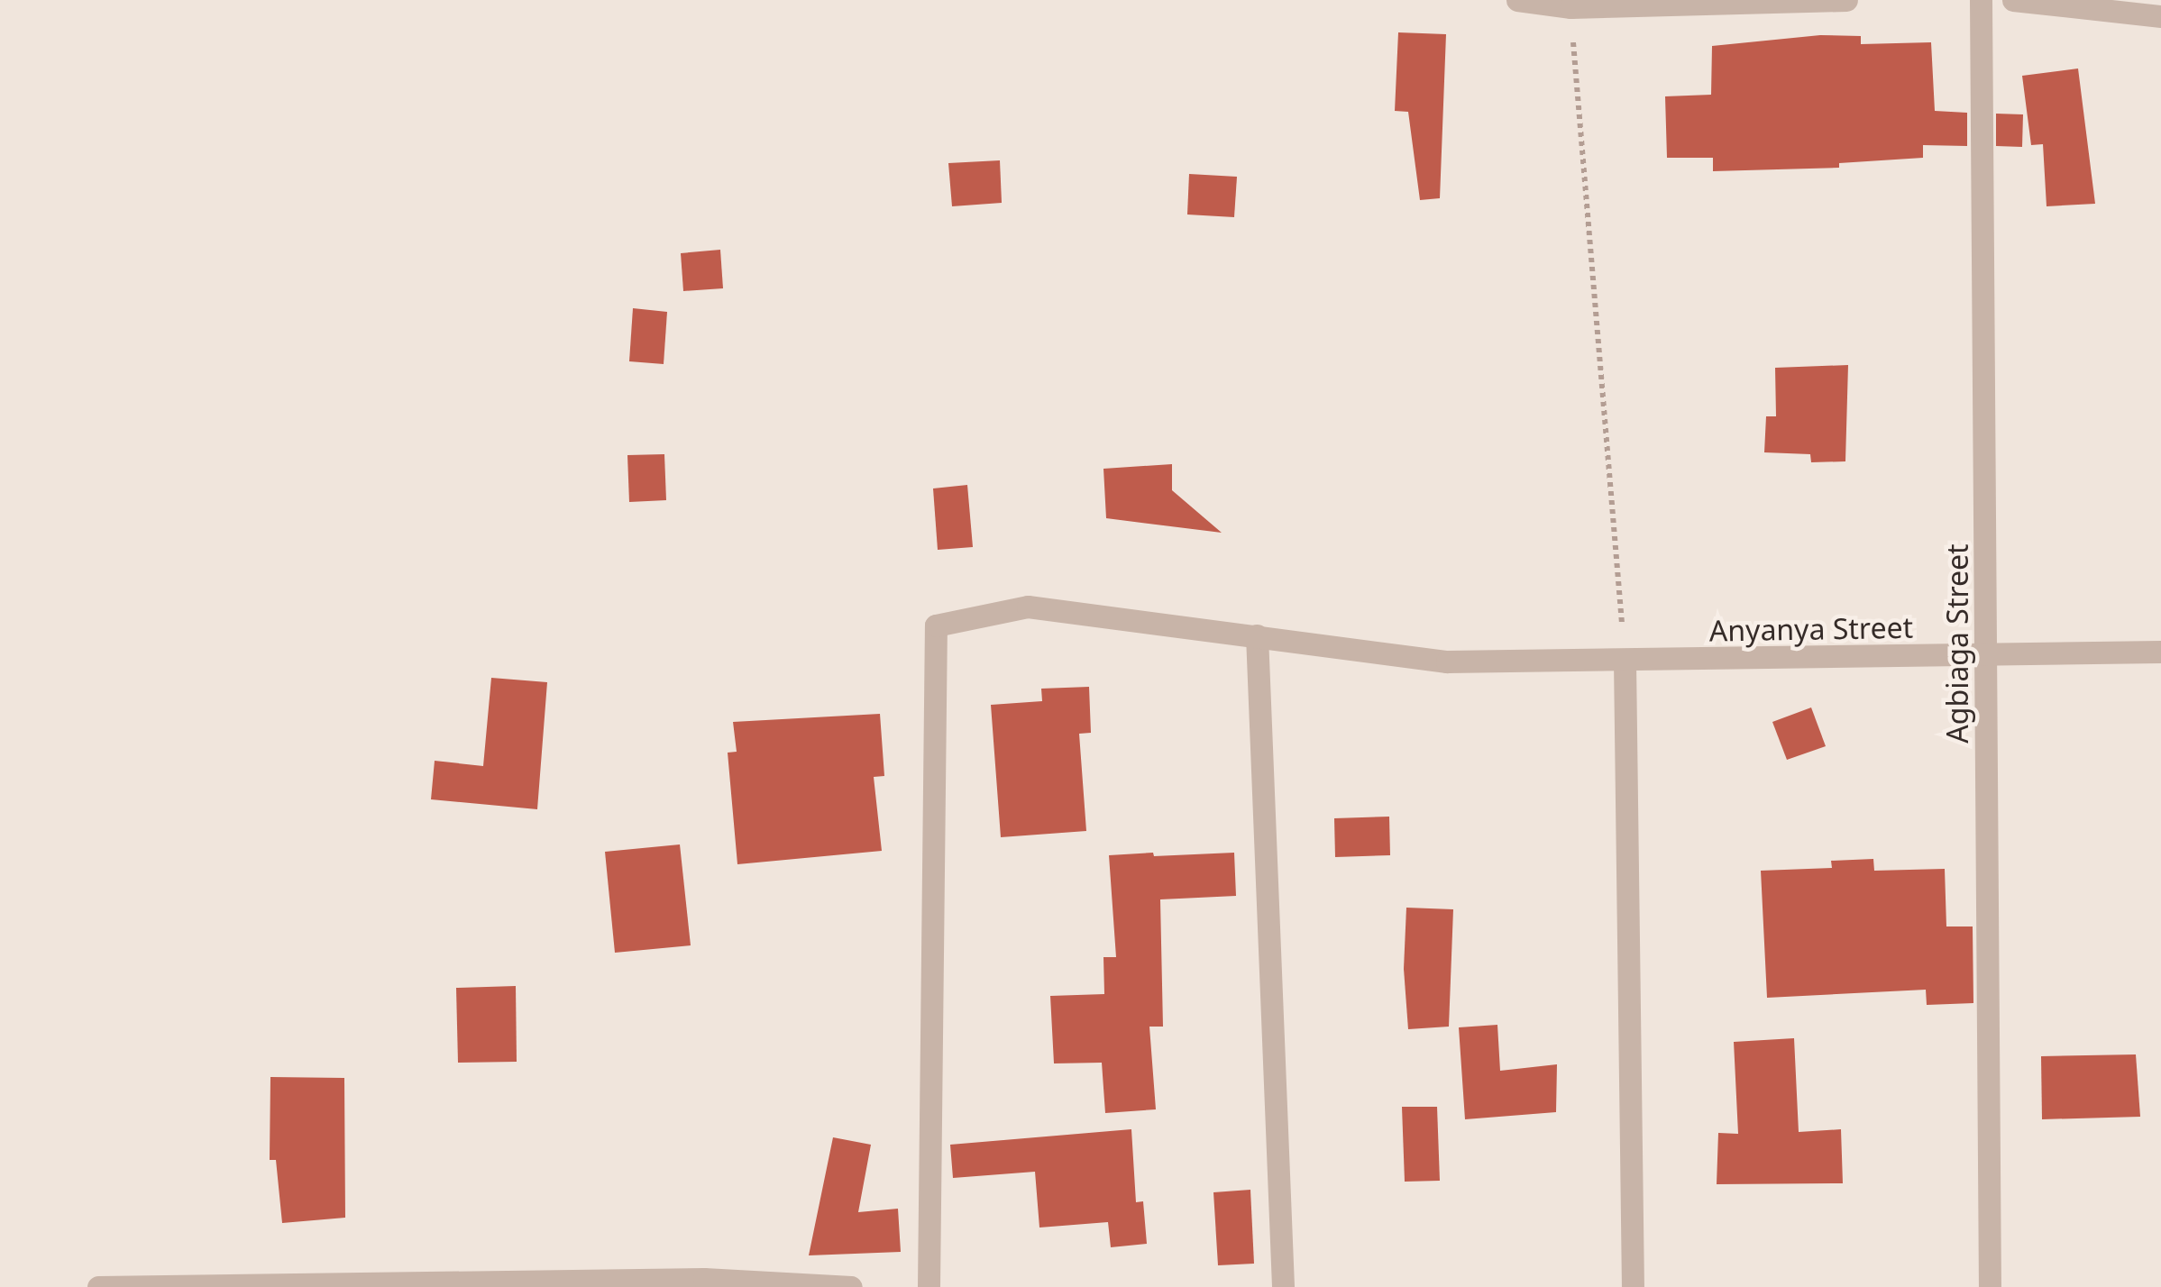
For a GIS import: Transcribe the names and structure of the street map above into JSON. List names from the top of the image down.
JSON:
{
  "streets": {
    "street": ["Anyanya Street", "Agbiaga Street"]
  },
  "crossings": [
    ["Anyanya Street", "Agbiaga Street"]
  ]
}
